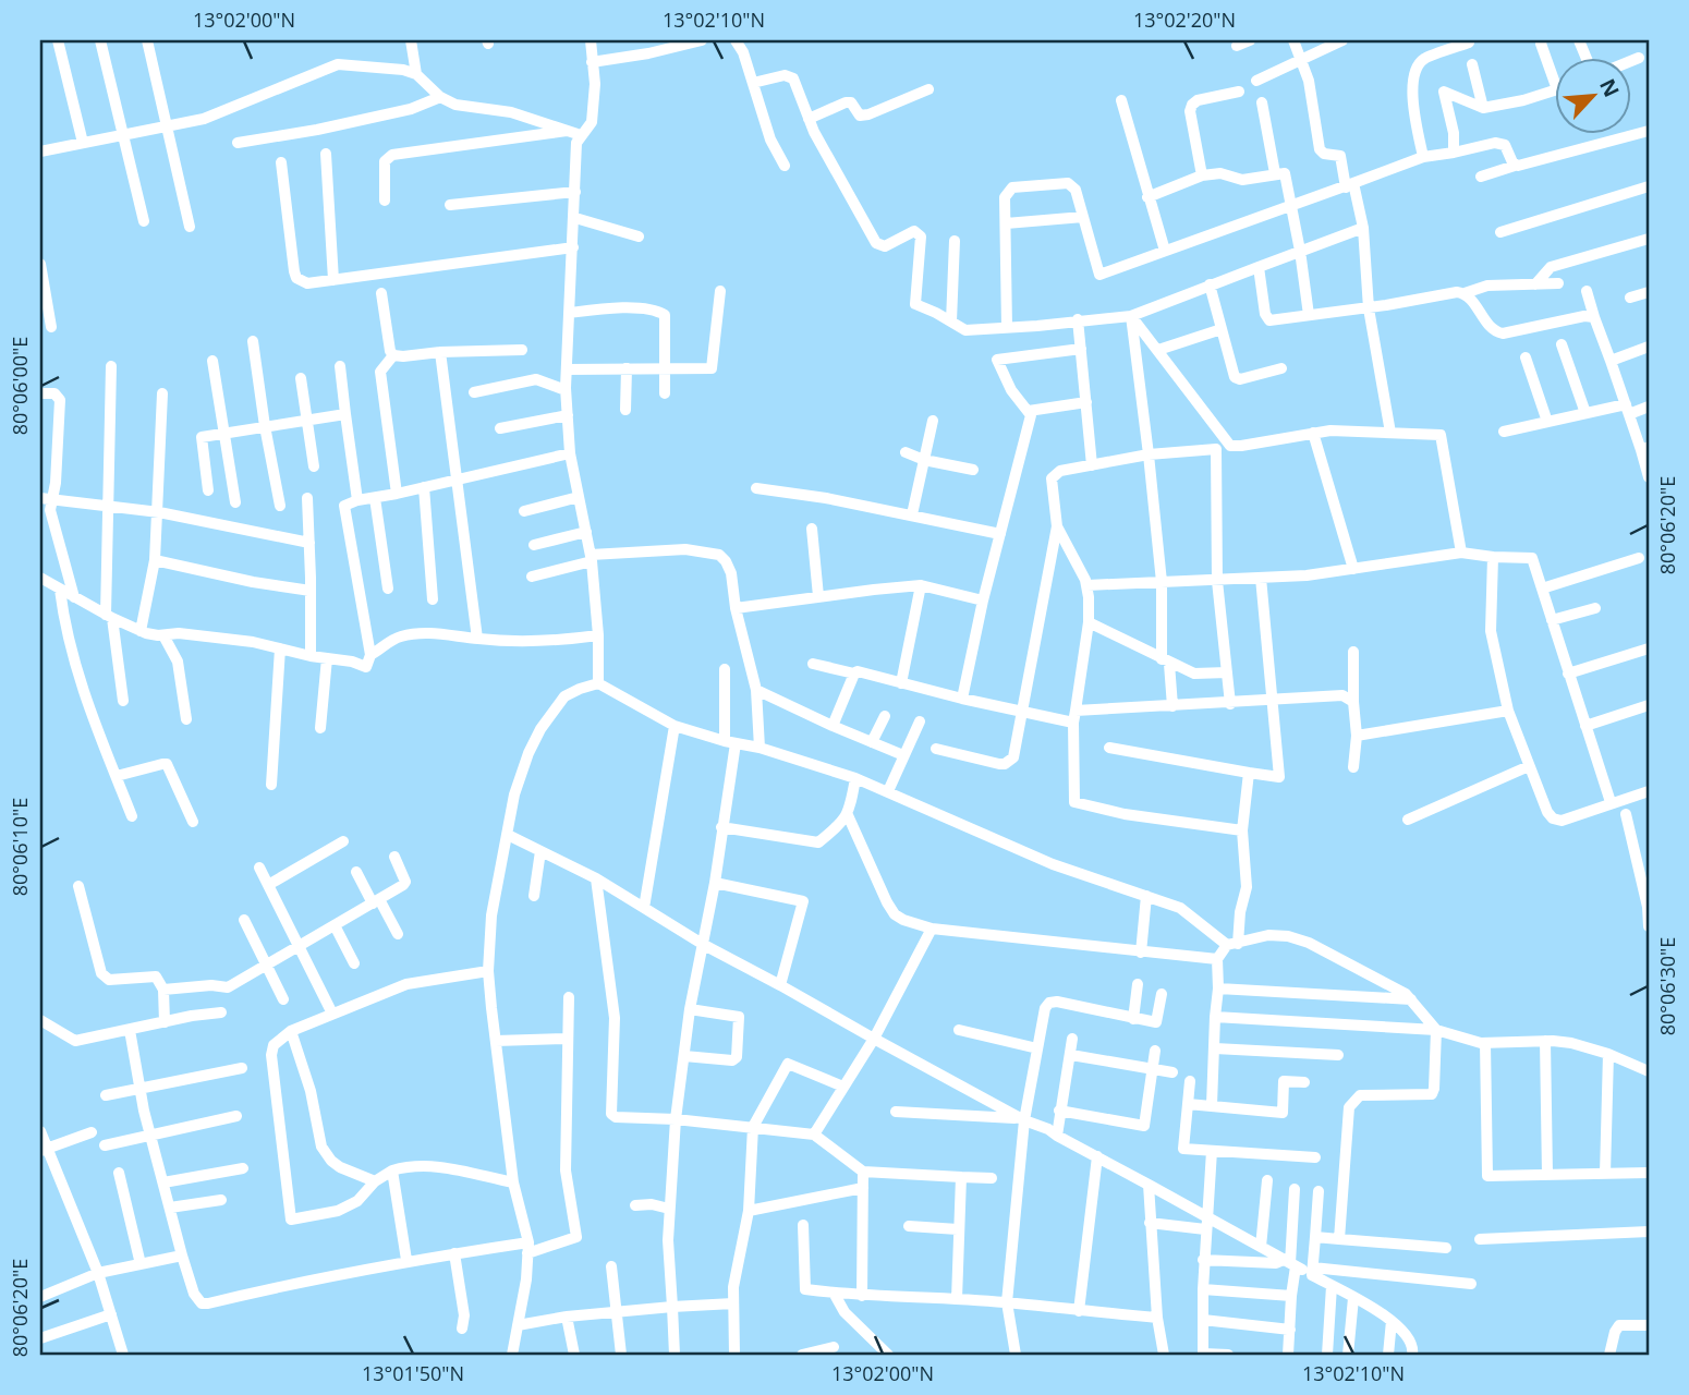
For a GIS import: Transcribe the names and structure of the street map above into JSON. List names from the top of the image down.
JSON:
{
  "north": "top right",
  "coordinates": [
    "13°02'00\"N",
    "13°02'10\"N",
    "13°02'20\"N",
    "80°06'00\"E",
    "80°06'20\"E",
    "80°06'10\"E",
    "80°06'30\"E",
    "13°01'50\"N"
  ]
}
